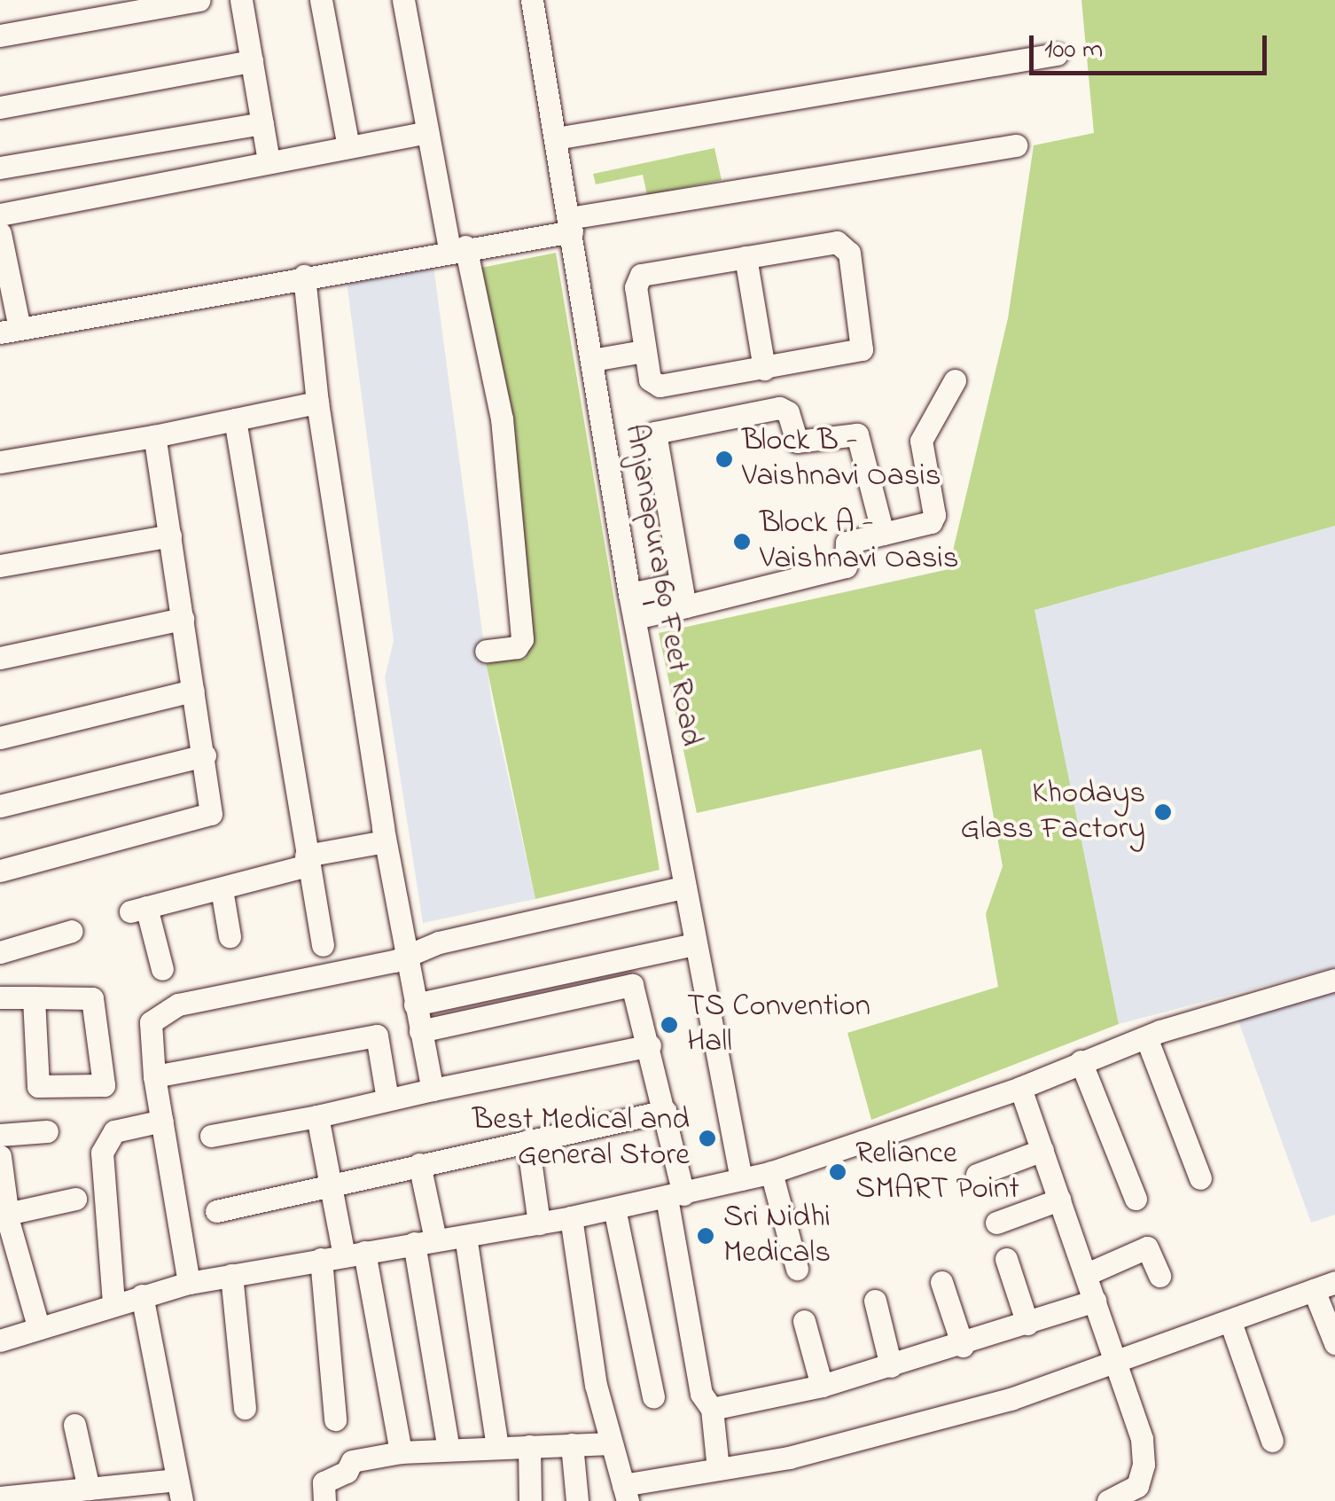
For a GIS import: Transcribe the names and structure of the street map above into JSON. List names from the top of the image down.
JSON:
{
  "streets": {
    "street": ["Anjanapura 60 Feet Road"]
  },
  "places": [
    "Block B - Vaishnavi Oasis",
    "Block A - Vaishnavi Oasis",
    "Khodays Glass Factory",
    "TS Convention Hall",
    "Best Medical and General Store",
    "Reliance SMART Point",
    "Sri Nidhi Medicals"
  ],
  "scale_bar": "100 m"
}
